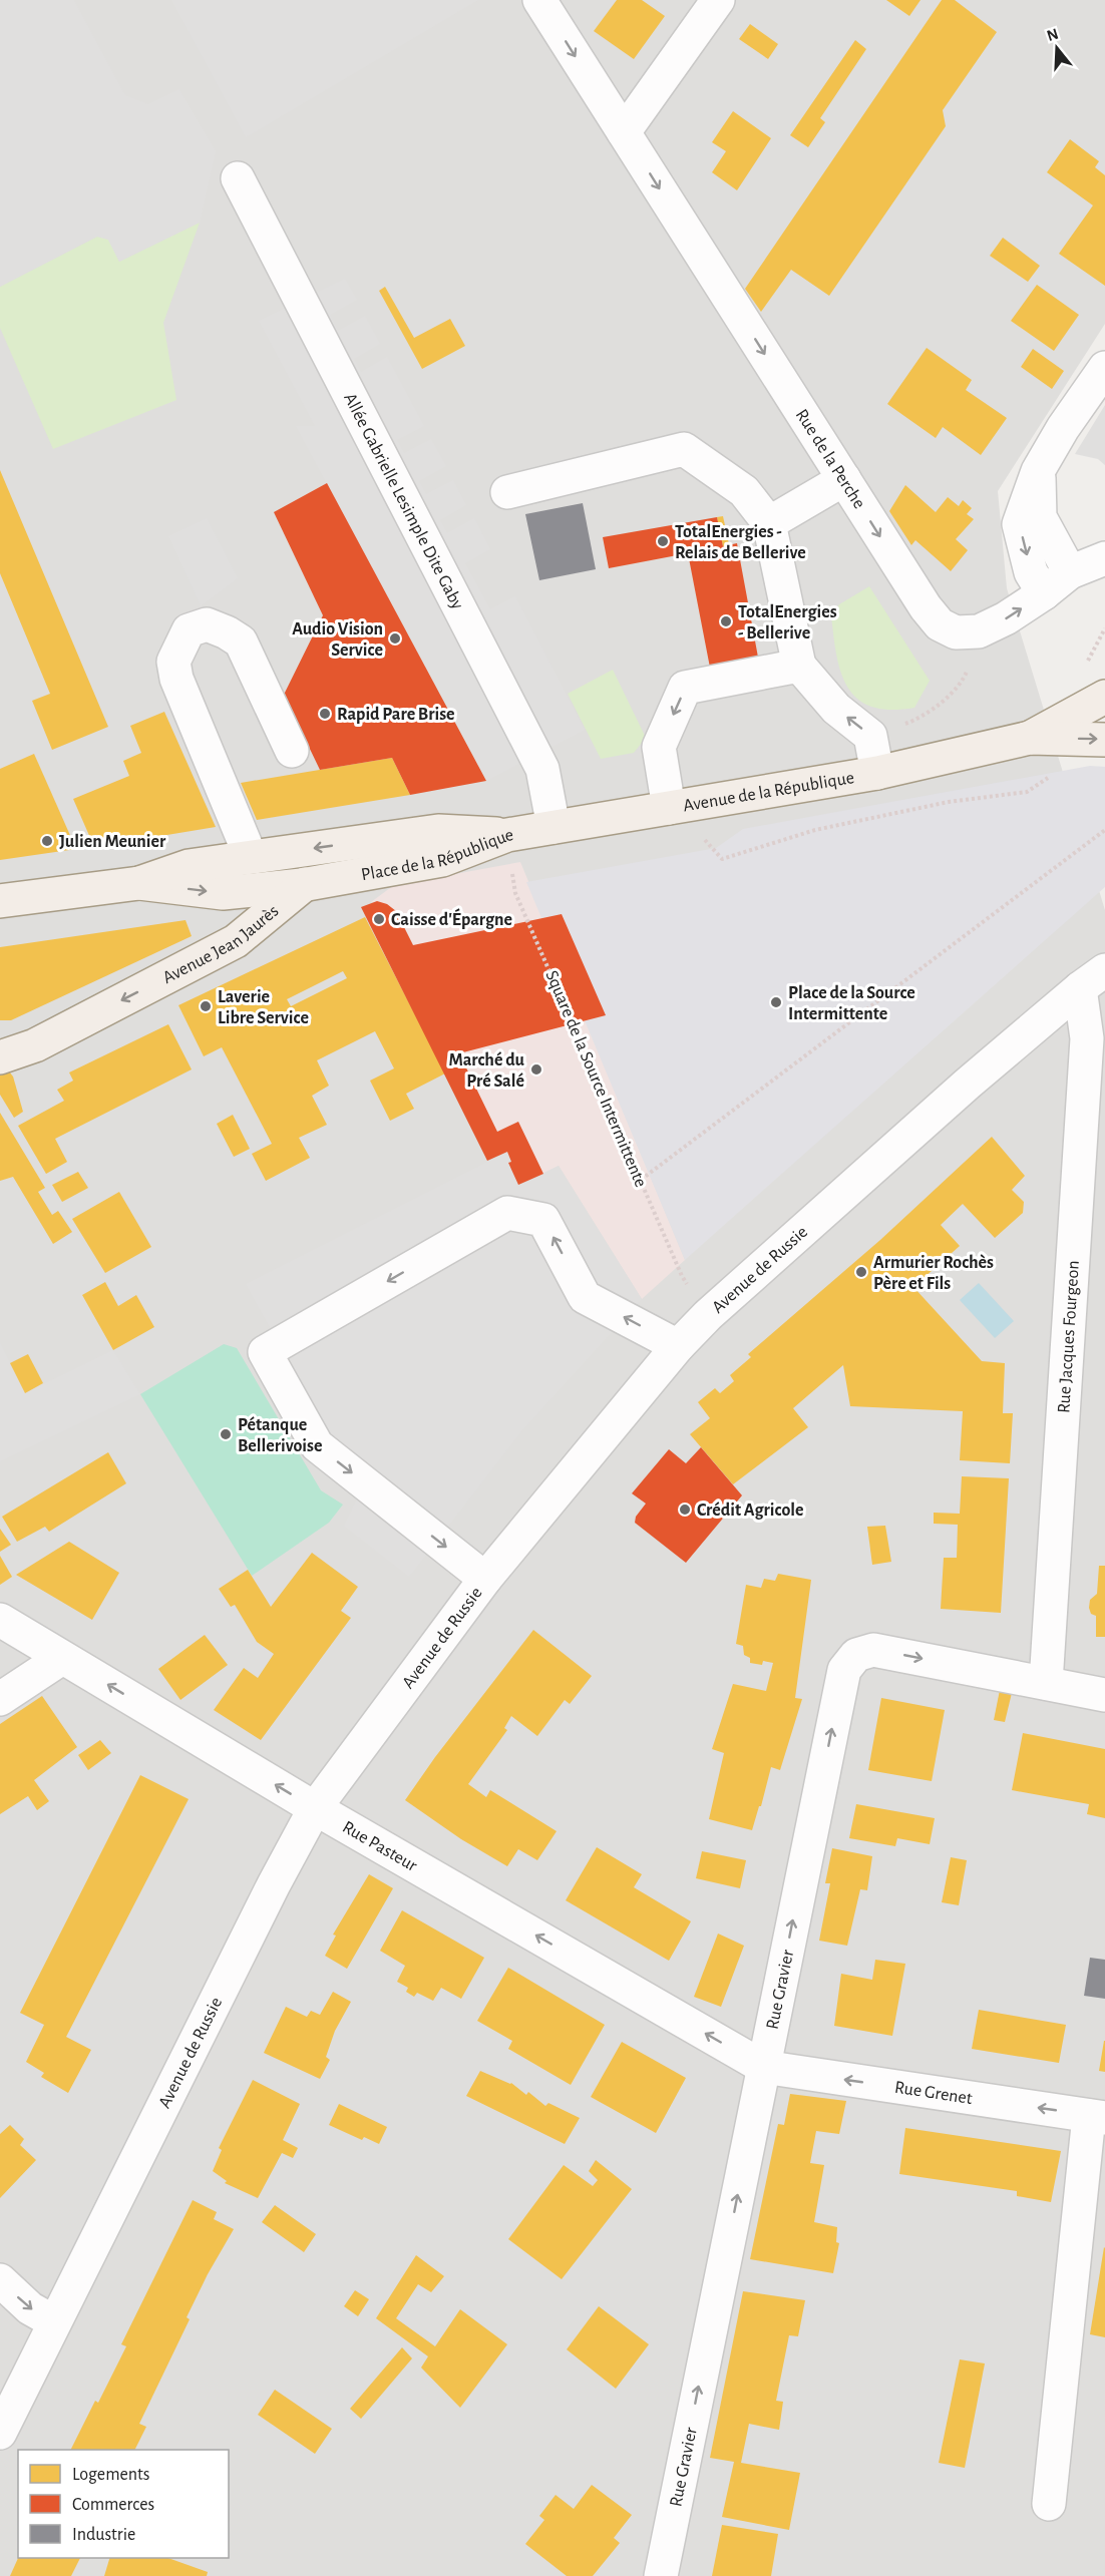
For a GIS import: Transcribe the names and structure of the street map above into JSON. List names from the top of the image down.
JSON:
{
  "streets": {
    "main road": ["Avenue de la République", "Place de la République", "Avenue Jean Jaurès"],
    "street": [
      "Rue de la Perche",
      "Allée Gabrielle Lesimple Dite Gaby",
      "Avenue de Russie",
      "Rue Jacques Fourgeon",
      "Rue Pasteur",
      "Rue Gravier",
      "Rue Grenet"
    ],
    "path": ["Square de la Source Intermittente"]
  },
  "crossings": [
    ["Allée Gabrielle Lesimple Dite Gaby", "Avenue de la République"],
    ["Avenue de la République", "Place de la République"],
    ["Avenue de la République", "Square de la Source Intermittente"],
    ["Place de la République", "Avenue Jean Jaurès"],
    ["Place de la République", "Square de la Source Intermittente"],
    ["Square de la Source Intermittente", "Avenue de Russie"],
    ["Avenue de Russie", "Rue Jacques Fourgeon"],
    ["Avenue de Russie", "Rue Pasteur"],
    ["Rue Jacques Fourgeon", "Rue Gravier"],
    ["Rue Pasteur", "Rue Gravier"],
    ["Rue Pasteur", "Rue Grenet"],
    ["Rue Gravier", "Rue Grenet"]
  ],
  "one_way": [
    "Rue de la Perche",
    "Rue Pasteur",
    "Rue Gravier",
    "Rue Grenet"
  ],
  "places": [
    "TotalEnergies - Relais de Bellerive",
    "TotalEnergies - Bellerive",
    "Audio Vision Service",
    "Rapid Pare Brise",
    "Julien Meunier",
    "Caisse d'Épargne",
    "Place de la Source Intermittente",
    "Laverie Libre Service",
    "Marché du Pré Salé",
    "Armurier Rochès Père et Fils",
    "Pétanque Bellerivoise",
    "Crédit Agricole"
  ],
  "legend": ["Logements", "Commerces", "Industrie"],
  "north": "top"
}
